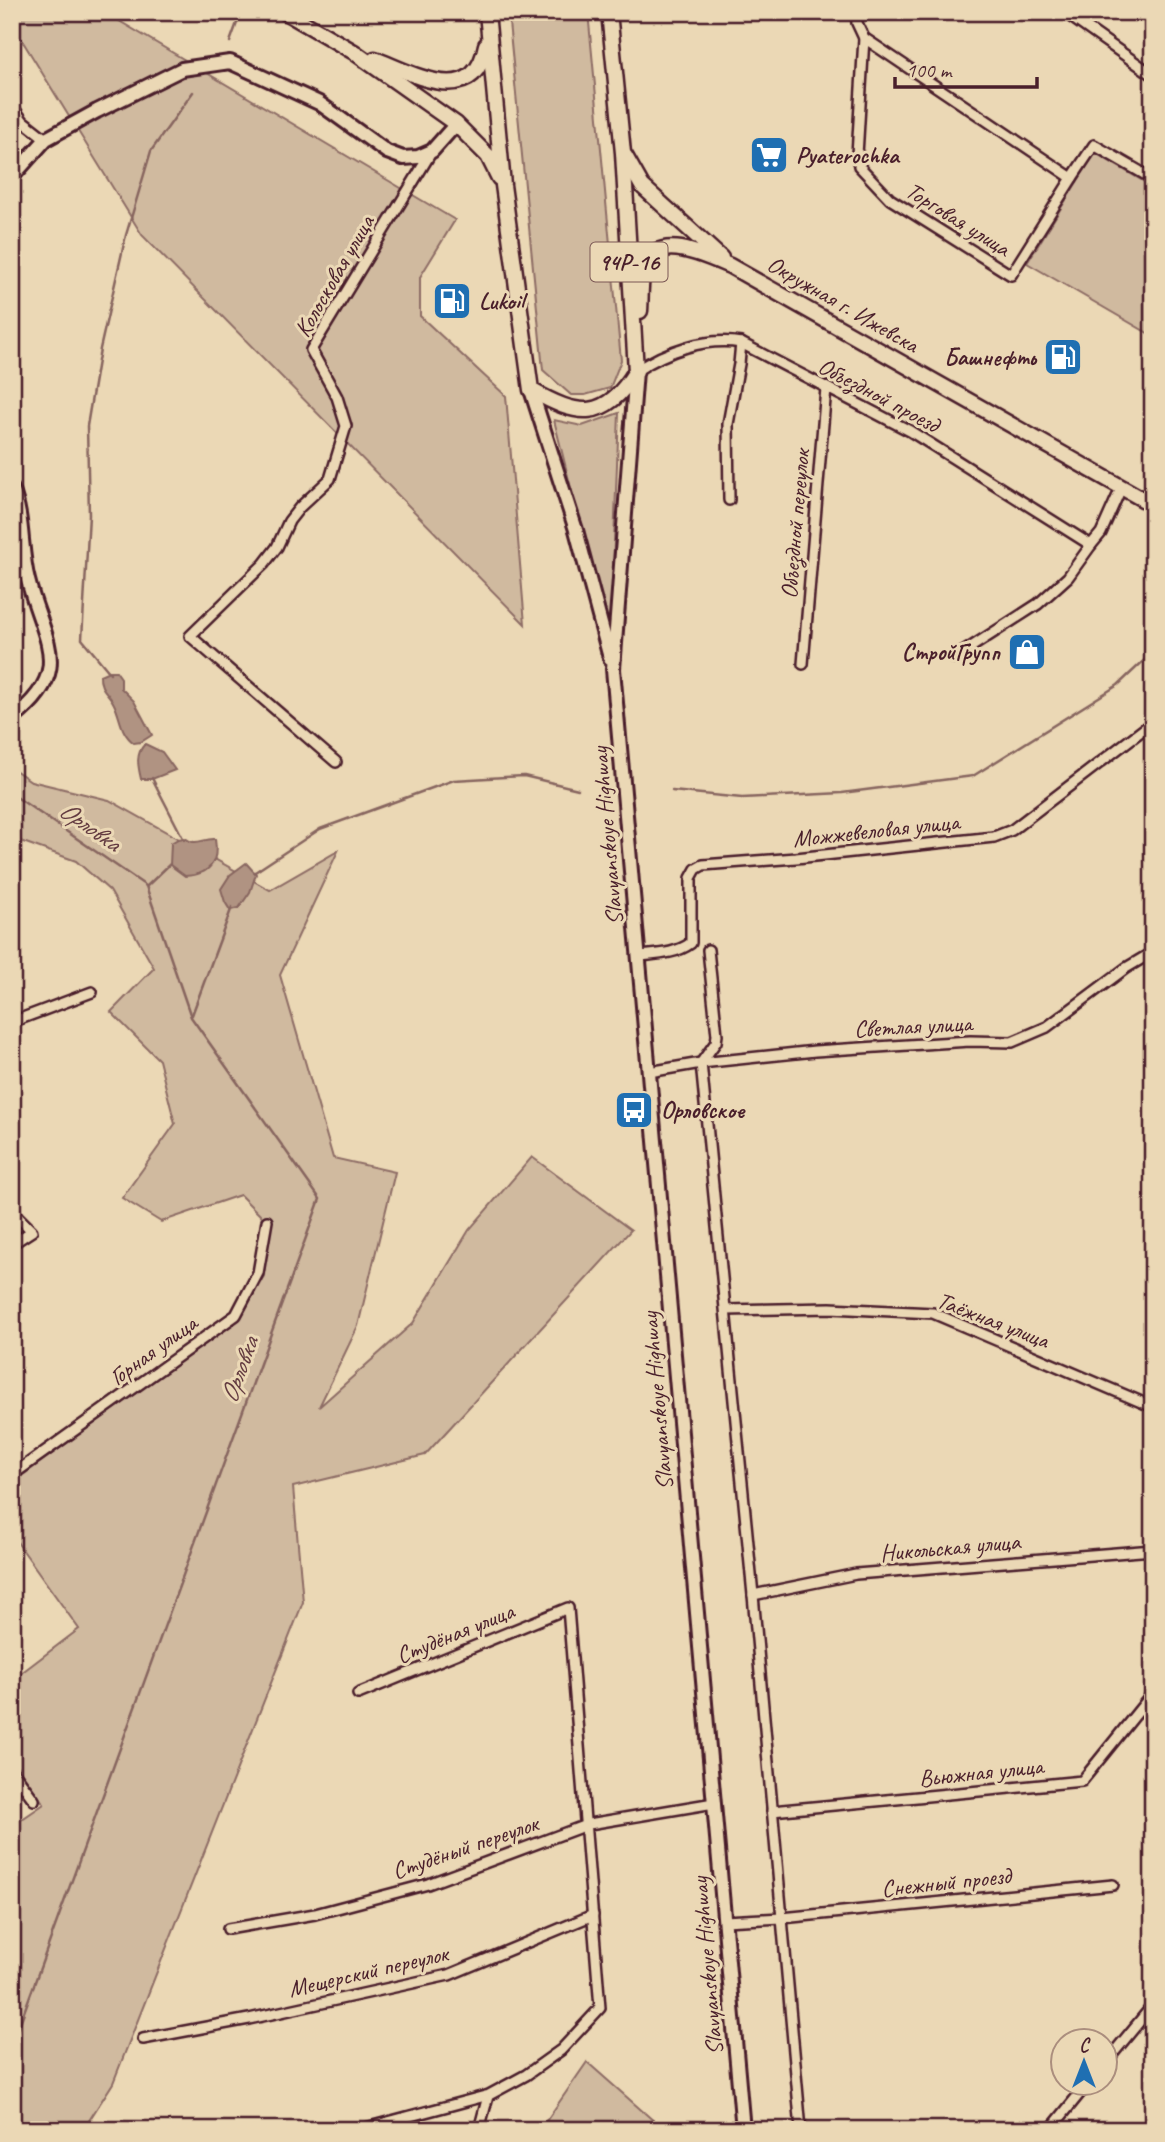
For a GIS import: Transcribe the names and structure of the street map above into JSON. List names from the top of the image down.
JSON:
{
  "streets": {
    "main road": [
      "94Р-16",
      "Колосковая улица",
      "Окружная г. Ижевска",
      "Slavyanskoye Highway"
    ],
    "street": [
      "Торговая улица",
      "Объездной проезд",
      "Объездной переулок",
      "Можжевеловая улица",
      "Светлая улица",
      "Таёжная улица",
      "Горная улица",
      "Никольская улица",
      "Студёная улица",
      "Вьюжная улица",
      "Студёный переулок",
      "Снежный проезд",
      "Мещерский переулок"
    ]
  },
  "crossings": [
    ["94Р-16", "Окружная г. Ижевска"],
    ["94Р-16", "Объездной проезд"],
    ["94Р-16", "Slavyanskoye Highway"],
    ["Окружная г. Ижевска", "Объездной проезд"],
    ["Окружная г. Ижевска", "Slavyanskoye Highway"],
    ["Объездной проезд", "Объездной переулок"],
    ["Объездной проезд", "Slavyanskoye Highway"],
    ["Можжевеловая улица", "Slavyanskoye Highway"],
    ["Slavyanskoye Highway", "Светлая улица"],
    ["Slavyanskoye Highway", "Студёный переулок"],
    ["Slavyanskoye Highway", "Снежный проезд"],
    ["Студёная улица", "Студёный переулок"]
  ],
  "water": ["Орловка"],
  "places": {
    "supermarket": ["Pyaterochka"],
    "fuel station": ["Lukoil", "Башнефть"],
    "shop": ["СтройГрупп"],
    "bus stop": ["Орловское"]
  },
  "scale_bar": "100 m",
  "north": "top"
}
